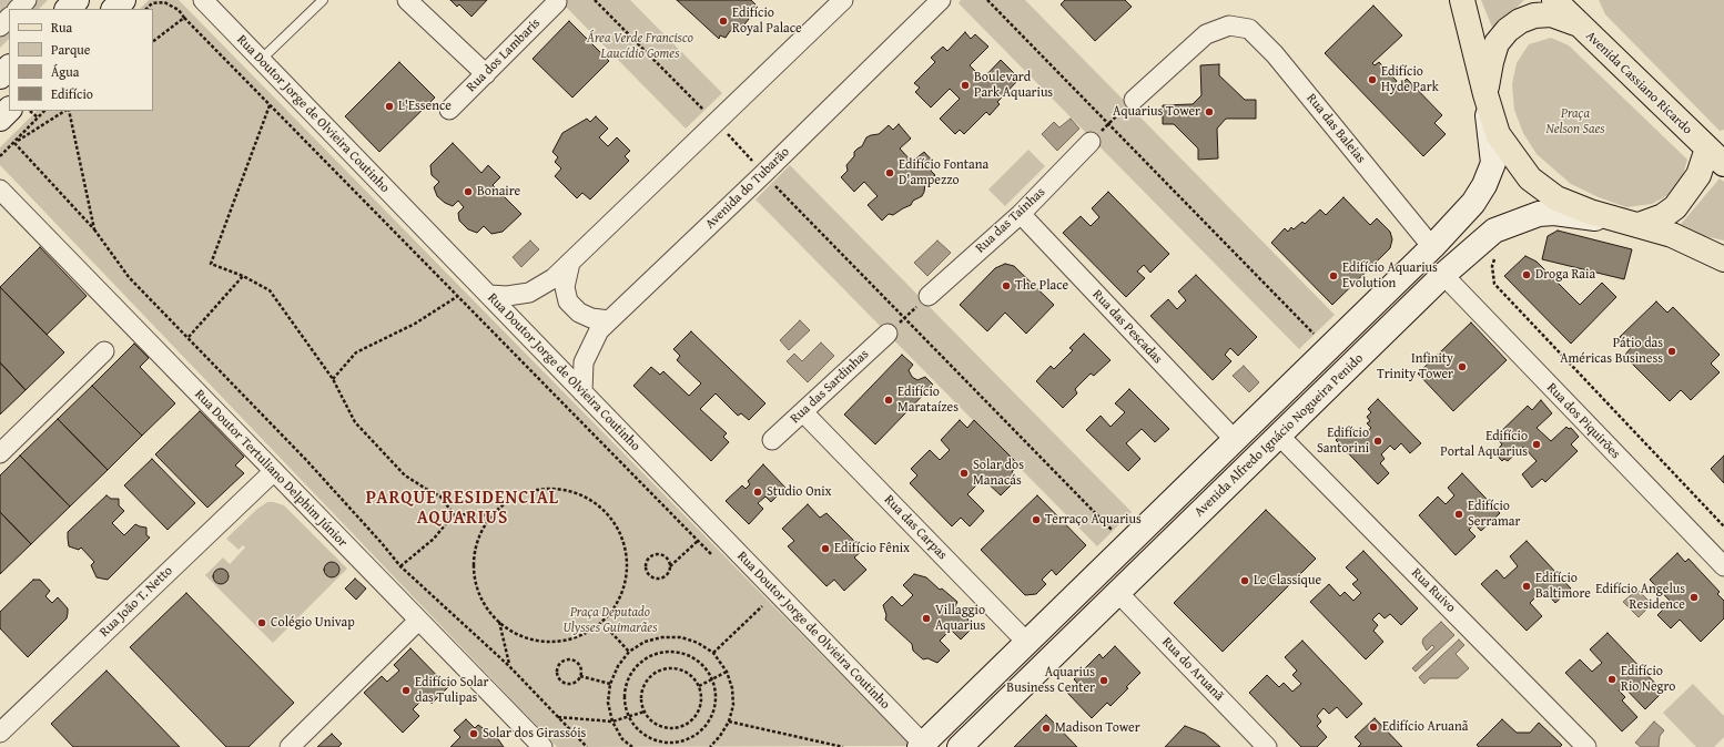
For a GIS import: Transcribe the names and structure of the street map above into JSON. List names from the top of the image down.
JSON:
{
  "streets": {
    "main road": ["Avenida Cassiano Ricardo"],
    "street": [
      "Rua dos Lambaris",
      "Rua Doutor Jorge de Olvieira Coutinho",
      "Rua das Baleias",
      "Avenida do Tubarão",
      "Rua das Tainhas",
      "Rua das Pescadas",
      "Rua das Sardinhas",
      "Rua dos Piquirões",
      "Avenida Alfredo Ignácio Nogueira Penido",
      "Rua Doutor Tertuliano Delphim Júnior",
      "Rua das Carpas",
      "Rua Ruivo",
      "Rua João T. Netto",
      "Rua do Aruanã"
    ]
  },
  "crossings": [
    ["Rua Doutor Jorge de Olvieira Coutinho", "Avenida do Tubarão"],
    ["Rua Doutor Jorge de Olvieira Coutinho", "Avenida Alfredo Ignácio Nogueira Penido"],
    ["Rua das Baleias", "Avenida Alfredo Ignácio Nogueira Penido"],
    ["Rua das Tainhas", "Rua das Pescadas"],
    ["Rua das Pescadas", "Avenida Alfredo Ignácio Nogueira Penido"],
    ["Rua das Sardinhas", "Rua das Carpas"],
    ["Rua dos Piquirões", "Avenida Alfredo Ignácio Nogueira Penido"],
    ["Avenida Alfredo Ignácio Nogueira Penido", "Rua das Carpas"],
    ["Avenida Alfredo Ignácio Nogueira Penido", "Rua Ruivo"],
    ["Avenida Alfredo Ignácio Nogueira Penido", "Rua do Aruanã"],
    ["Rua Doutor Tertuliano Delphim Júnior", "Rua João T. Netto"]
  ],
  "districts": ["PARQUE RESIDENCIAL AQUARIUS"],
  "parks": ["Área Verde Francisco Laucídio Gomes", "Praça Nelson Saes", "Praça Deputado Ulysses Guimarães"],
  "places": [
    "Edifício Royal Palace",
    "Edifício Hyde Park",
    "Boulevard Park Aquarius",
    "L'Essence",
    "Aquarius Tower",
    "Edifício Fontana D'ampezzo",
    "Bonaire",
    "Droga Raia",
    "Edifício Aquarius Evolution",
    "The Place",
    "Pátio das Américas Business",
    "Infinity Trinity Tower",
    "Edifício Marataízes",
    "Edifício Santorini",
    "Edifício Portal Aquarius",
    "Solar dos Manacás",
    "Studio Onix",
    "Edifício Serramar",
    "Terraço Aquarius",
    "Edifício Fênix",
    "Le Classique",
    "Edifício Baltimore",
    "Edifício Angelus Residence",
    "Villaggio Aquarius",
    "Colégio Univap",
    "Edifício Rio Negro",
    "Aquarius Business Center",
    "Edifício Solar das Tulipas",
    "Edifício Aruanã",
    "Madison Tower",
    "Solar dos Girassóis"
  ],
  "legend": [
    "Rua",
    "Parque",
    "Água",
    "Edifício"
  ]
}
